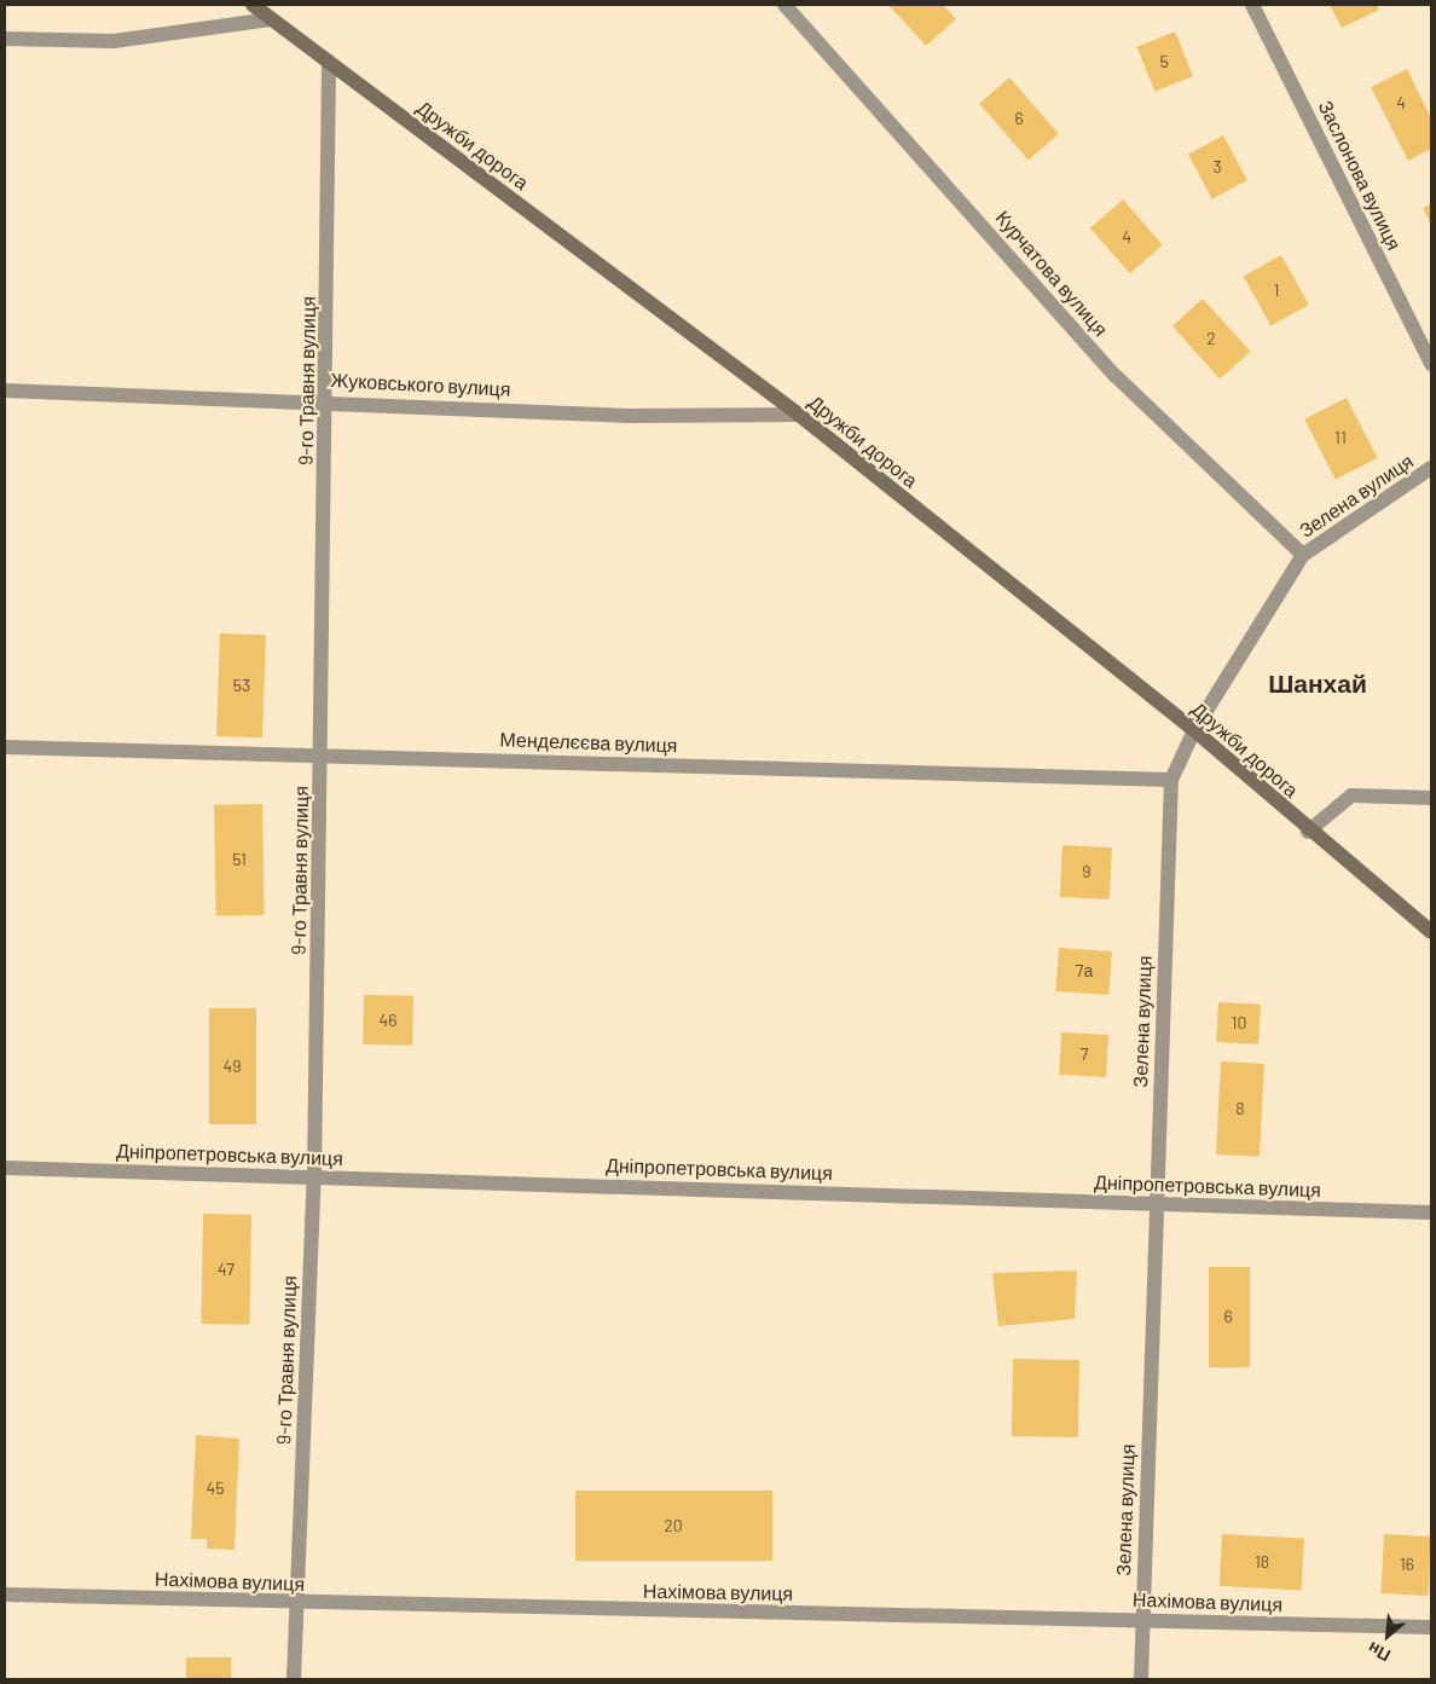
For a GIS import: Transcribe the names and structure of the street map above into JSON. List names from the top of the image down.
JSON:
{
  "streets": {
    "street": [
      "Дружби дорога",
      "Заслонова вулиця",
      "Курчатова вулиця",
      "9-го Травня вулиця",
      "Жуковського вулиця",
      "Зелена вулиця",
      "Менделєєва вулиця",
      "Дніпропетровська вулиця",
      "Нахімова вулиця"
    ]
  },
  "crossings": [
    ["Дружби дорога", "9-го Травня вулиця"],
    ["Дружби дорога", "Жуковського вулиця"],
    ["Дружби дорога", "Зелена вулиця"],
    ["Курчатова вулиця", "Зелена вулиця"],
    ["9-го Травня вулиця", "Жуковського вулиця"],
    ["9-го Травня вулиця", "Менделєєва вулиця"],
    ["9-го Травня вулиця", "Дніпропетровська вулиця"],
    ["9-го Травня вулиця", "Нахімова вулиця"],
    ["Зелена вулиця", "Менделєєва вулиця"],
    ["Зелена вулиця", "Дніпропетровська вулиця"],
    ["Зелена вулиця", "Нахімова вулиця"]
  ],
  "districts": ["Шанхай"],
  "house_numbers": [
    "5",
    "4",
    "6",
    "3",
    "4",
    "1",
    "2",
    "11",
    "53",
    "51",
    "9",
    "7а",
    "46",
    "10",
    "7",
    "49",
    "8",
    "47",
    "6",
    "45",
    "20",
    "18",
    "16"
  ],
  "north": "bottom left"
}
